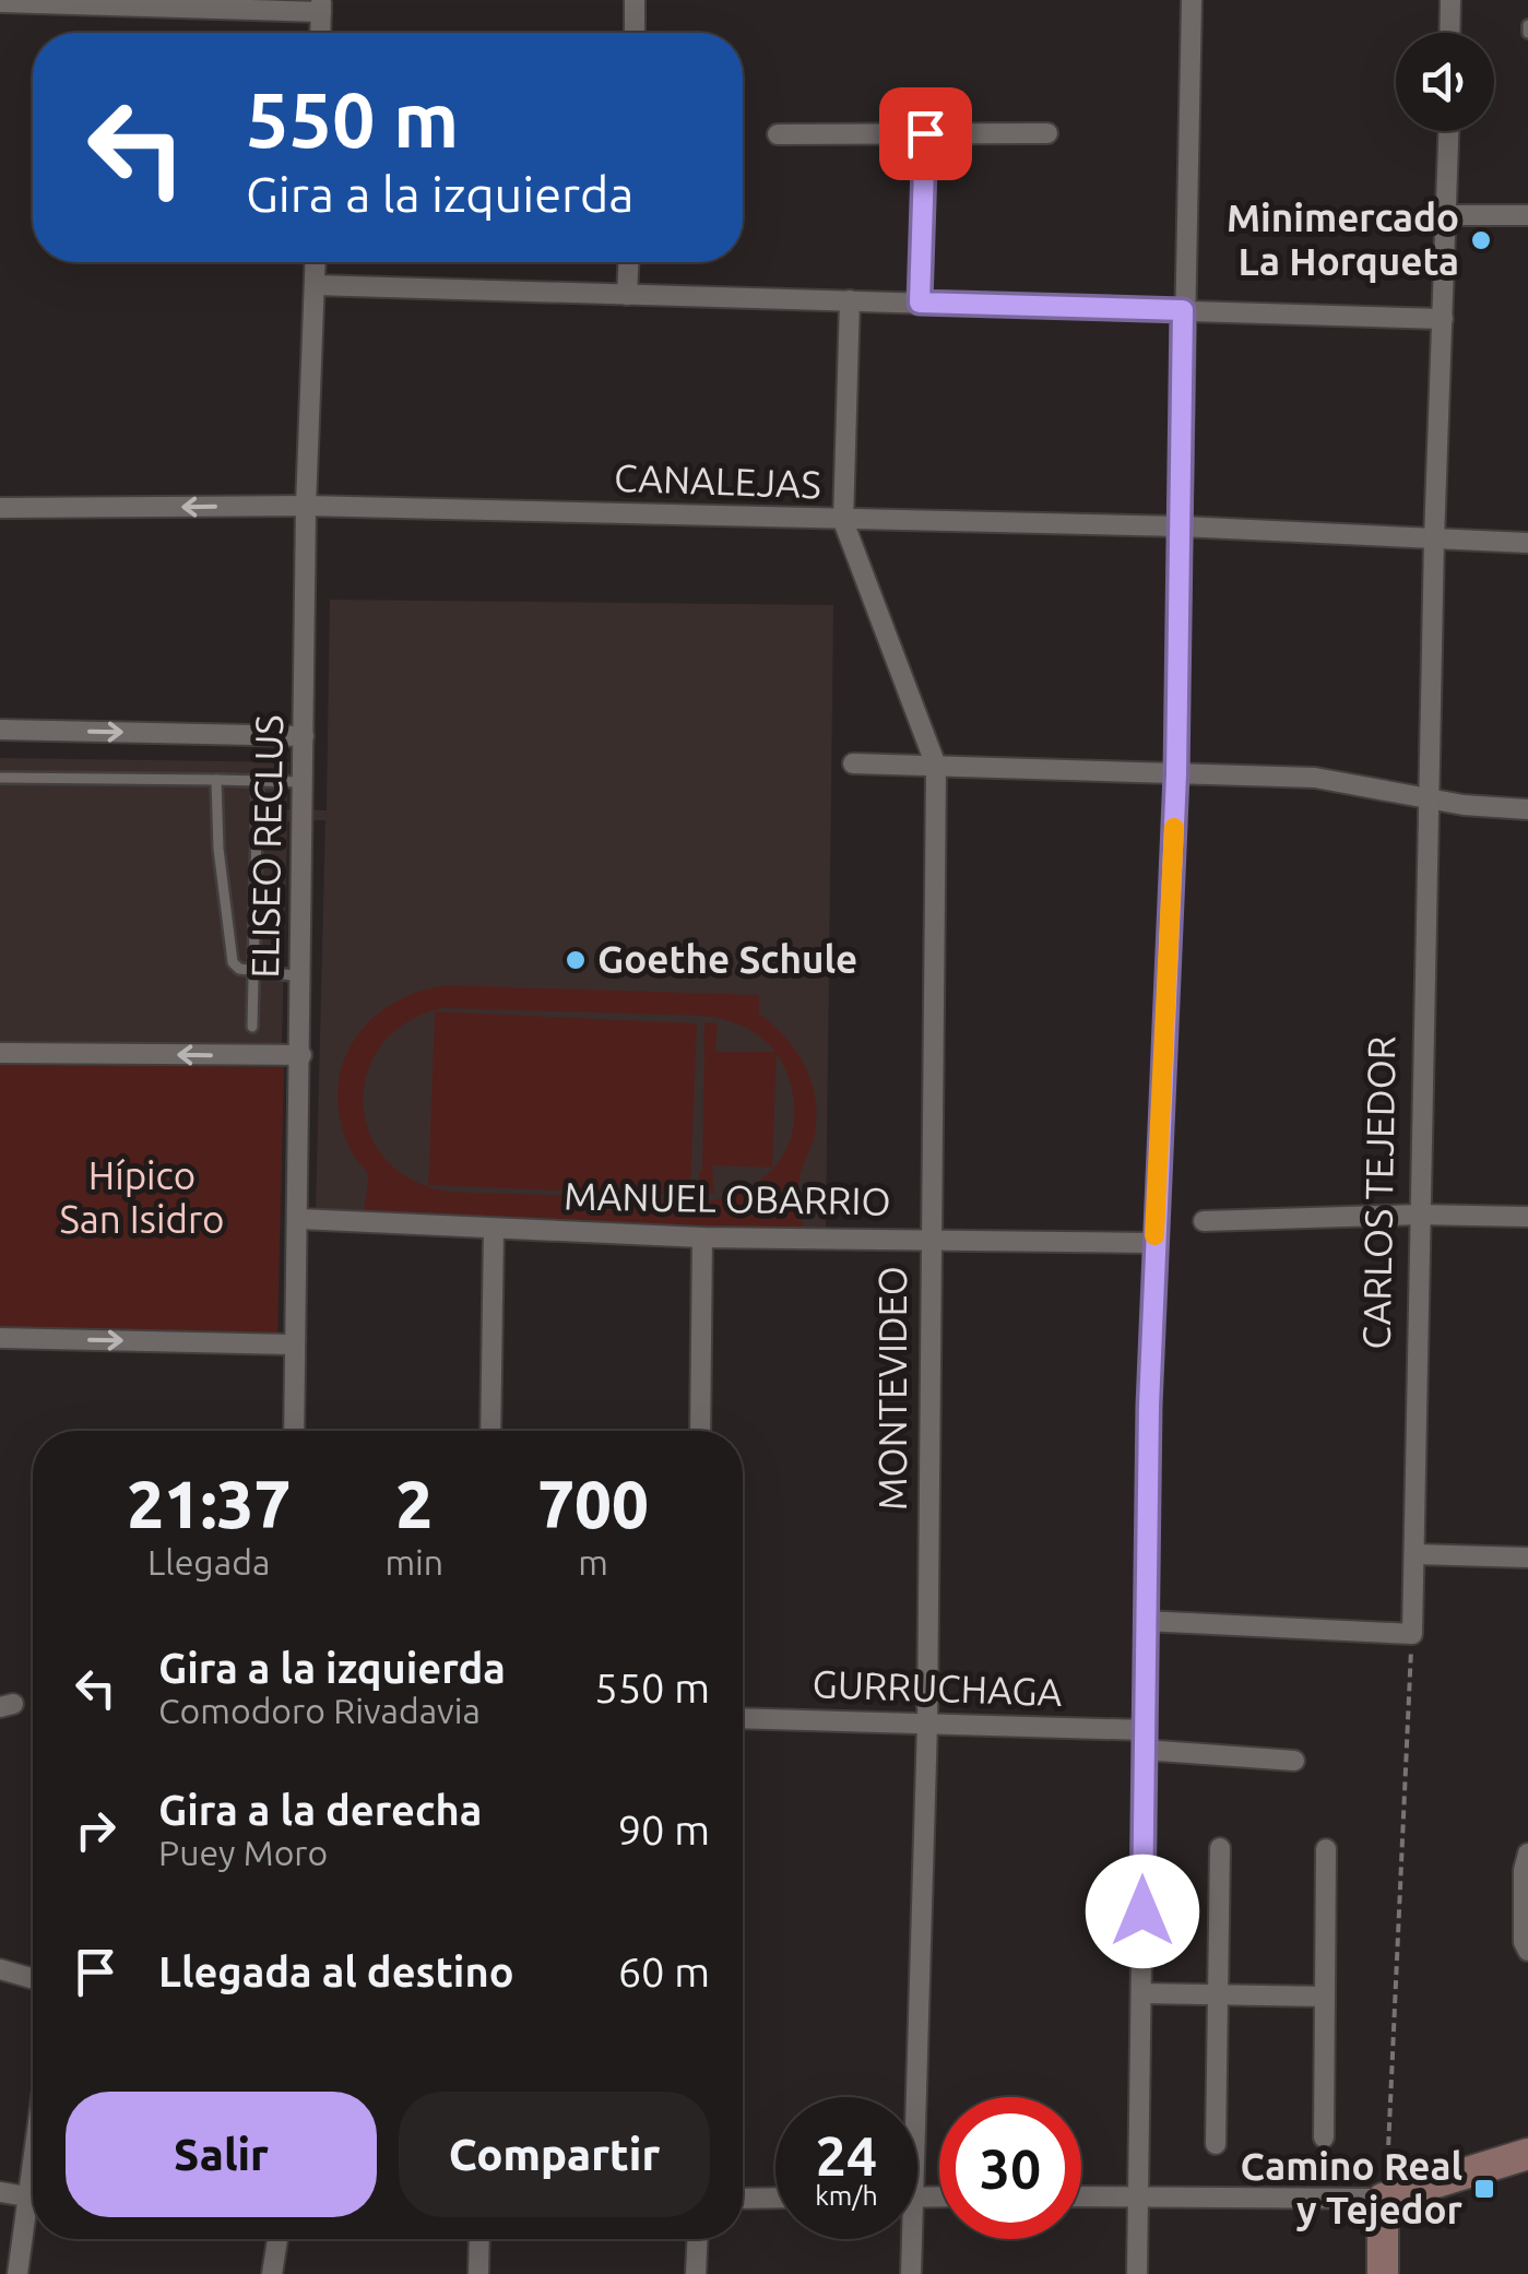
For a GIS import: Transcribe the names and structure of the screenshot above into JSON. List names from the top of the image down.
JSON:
{
  "streets": {
    "street": [
      "CANALEJAS",
      "ELISEO RECLUS",
      "CARLOS TEJEDOR",
      "MANUEL OBARRIO",
      "MONTEVIDEO",
      "GURRUCHAGA"
    ]
  },
  "crossings": [
    ["CANALEJAS", "ELISEO RECLUS"],
    ["CANALEJAS", "CARLOS TEJEDOR"],
    ["CANALEJAS", "MONTEVIDEO"],
    ["ELISEO RECLUS", "MANUEL OBARRIO"],
    ["MANUEL OBARRIO", "MONTEVIDEO"],
    ["MONTEVIDEO", "GURRUCHAGA"]
  ],
  "parks": ["Hípico San Isidro"],
  "places": {
    "other": ["Minimercado La Horqueta", "Goethe Schule"],
    "transit": ["Camino Real y Tejedor"]
  },
  "page": {
    "turn": ["550 m", "Gira a la izquierda"],
    "eta": [
      "21:37",
      "Llegada",
      "2",
      "min",
      "700",
      "m"
    ],
    "list": [
      {
        "name": "Gira a la izquierda",
        "note": "Comodoro Rivadavia",
        "value": "550 m"
      },
      {
        "name": "Gira a la derecha",
        "note": "Puey Moro",
        "value": "90 m"
      },
      {
        "name": "Llegada al destino",
        "value": "60 m"
      }
    ],
    "buttons": ["Salir", "Compartir"],
    "speed": "24 km/h",
    "limit": "30"
  }
}
